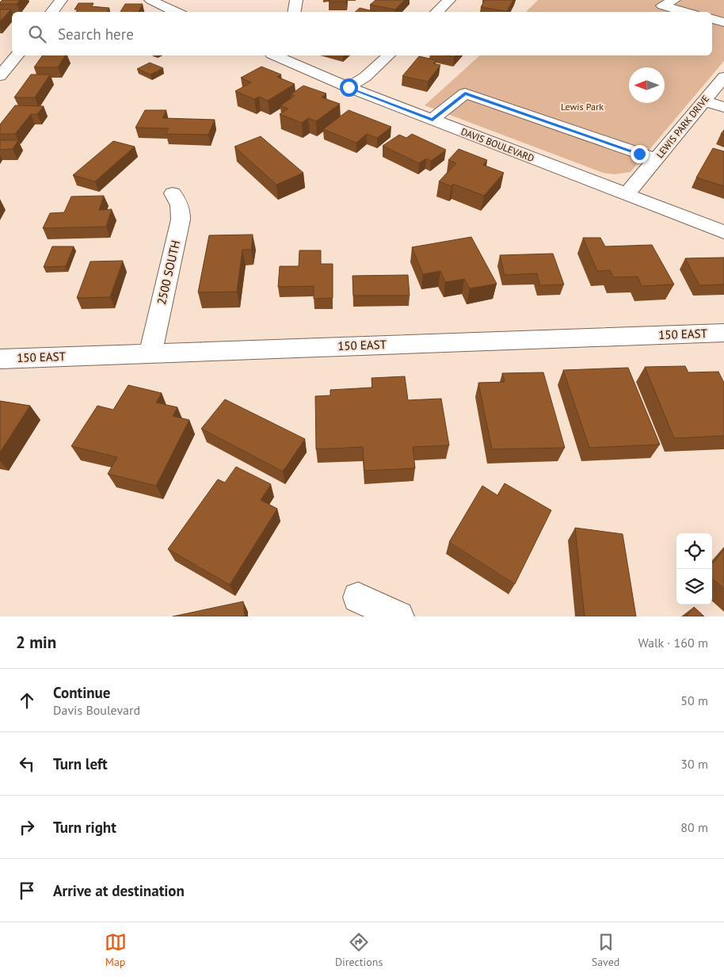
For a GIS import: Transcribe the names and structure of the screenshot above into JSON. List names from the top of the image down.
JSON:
{
  "streets": {
    "street": [
      "LEWIS PARK DRIVE",
      "DAVIS BOULEVARD",
      "2500 SOUTH",
      "150 EAST"
    ]
  },
  "crossings": [
    ["LEWIS PARK DRIVE", "DAVIS BOULEVARD"],
    ["2500 SOUTH", "150 EAST"]
  ],
  "parks": ["Lewis Park"],
  "north": "left",
  "page": {
    "search": "Search here",
    "heading": ["2 min", "Walk · 160 m"],
    "list": [
      ["Continue", "Davis Boulevard", "50 m"],
      ["Turn left", "30 m"],
      ["Turn right", "80 m"],
      "Arrive at destination"
    ],
    "nav": ["Map", "Directions", "Saved"]
  }
}
